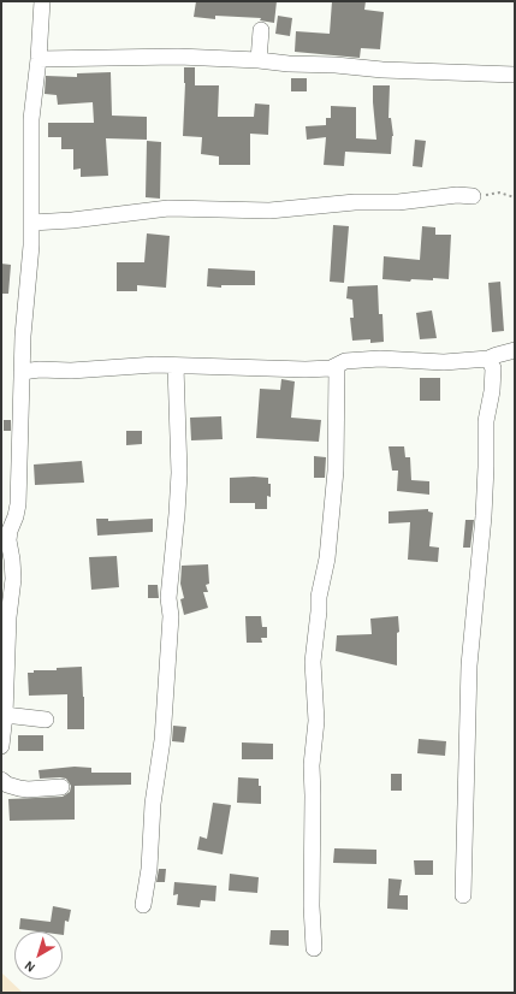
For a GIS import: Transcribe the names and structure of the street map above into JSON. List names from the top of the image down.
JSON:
{
  "north": "bottom left"
}
